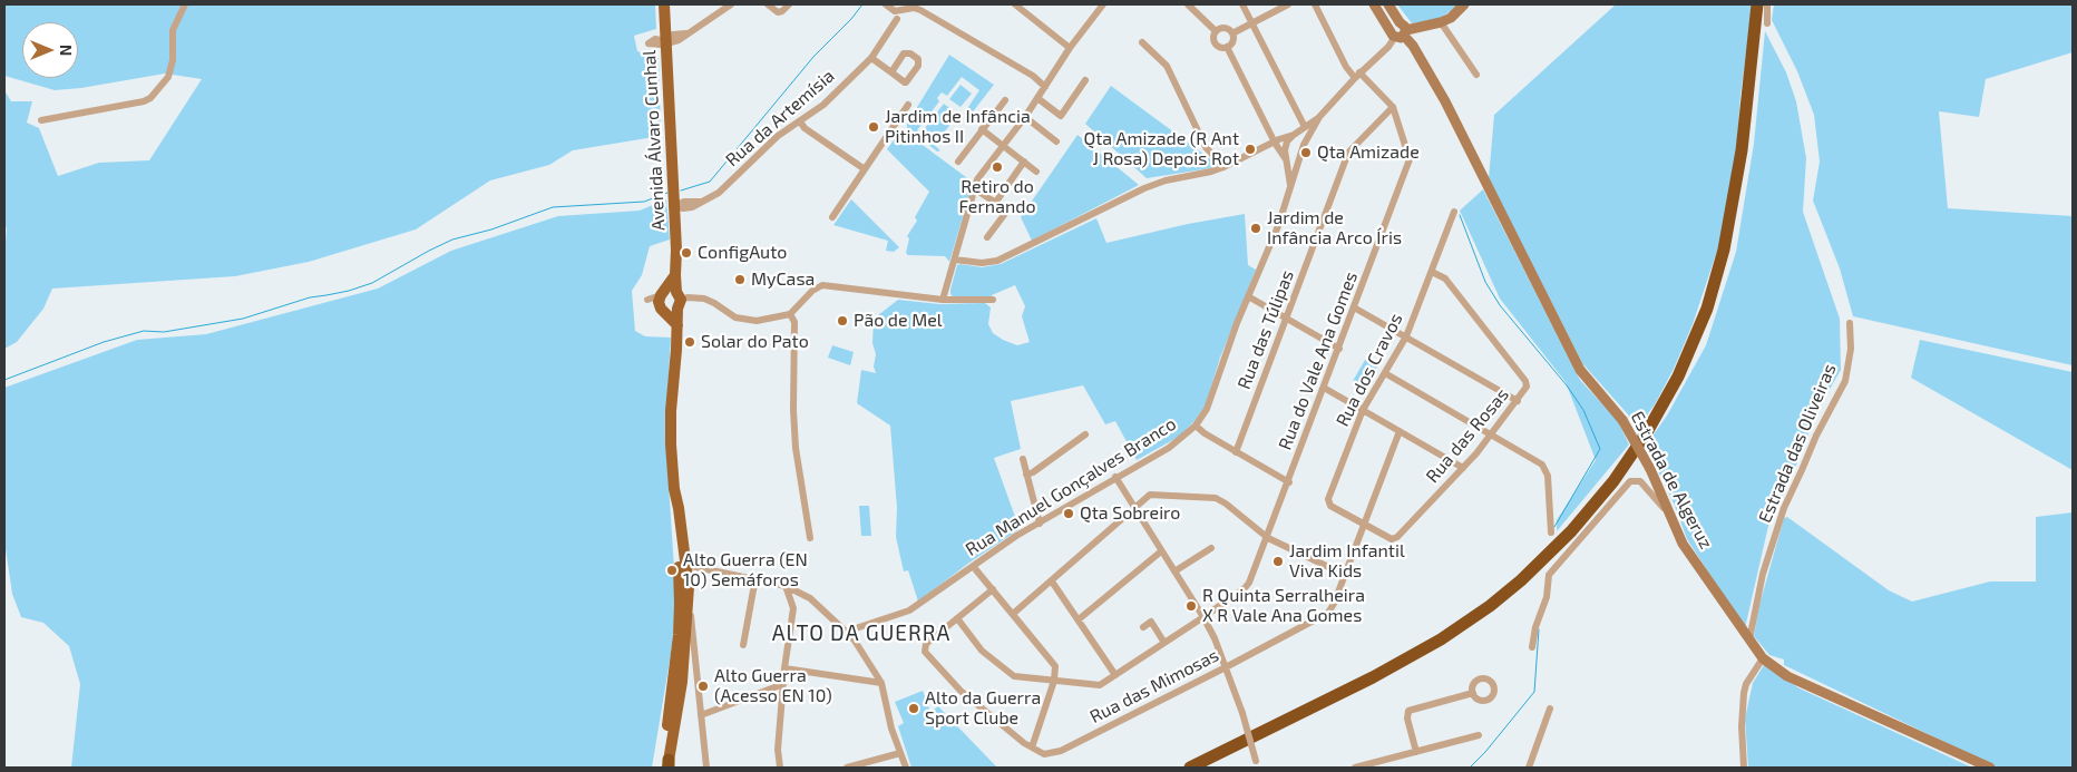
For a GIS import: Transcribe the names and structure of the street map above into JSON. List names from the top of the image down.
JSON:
{
  "streets": {
    "main road": ["Avenida Álvaro Cunhal", "Estrada de Algeruz"],
    "street": [
      "Rua da Artemísia",
      "Rua das Túlipas",
      "Rua do Vale Ana Gomes",
      "Rua dos Cravos",
      "Rua das Rosas",
      "Estrada das Oliveiras",
      "Rua Manuel Gonçalves Branco",
      "Rua das Mimosas"
    ]
  },
  "crossings": [
    ["Rua da Artemísia", "Avenida Álvaro Cunhal"],
    ["Rua das Túlipas", "Rua do Vale Ana Gomes"],
    ["Rua do Vale Ana Gomes", "Rua Manuel Gonçalves Branco"],
    ["Rua do Vale Ana Gomes", "Rua das Mimosas"],
    ["Rua dos Cravos", "Rua das Rosas"],
    ["Rua dos Cravos", "Rua das Mimosas"],
    ["Rua das Rosas", "Rua das Mimosas"],
    ["Estrada das Oliveiras", "Estrada de Algeruz"],
    ["Estrada de Algeruz", "Rua Manuel Gonçalves Branco"]
  ],
  "districts": ["ALTO DA GUERRA"],
  "places": [
    "Jardim de Infância Pitinhos II",
    "Qta Amizade (R Ant J Rosa) Depois Rot",
    "Qta Amizade",
    "Retiro do Fernando",
    "Jardim de Infância Arco Íris",
    "ConfigAuto",
    "MyCasa",
    "Pão de Mel",
    "Solar do Pato",
    "Qta Sobreiro",
    "Jardim Infantil Viva Kids",
    "Alto Guerra (EN 10) Semáforos",
    "R Quinta Serralheira X R Vale Ana Gomes",
    "Alto Guerra (Acesso EN 10)",
    "Alto da Guerra Sport Clube"
  ],
  "north": "right"
}
